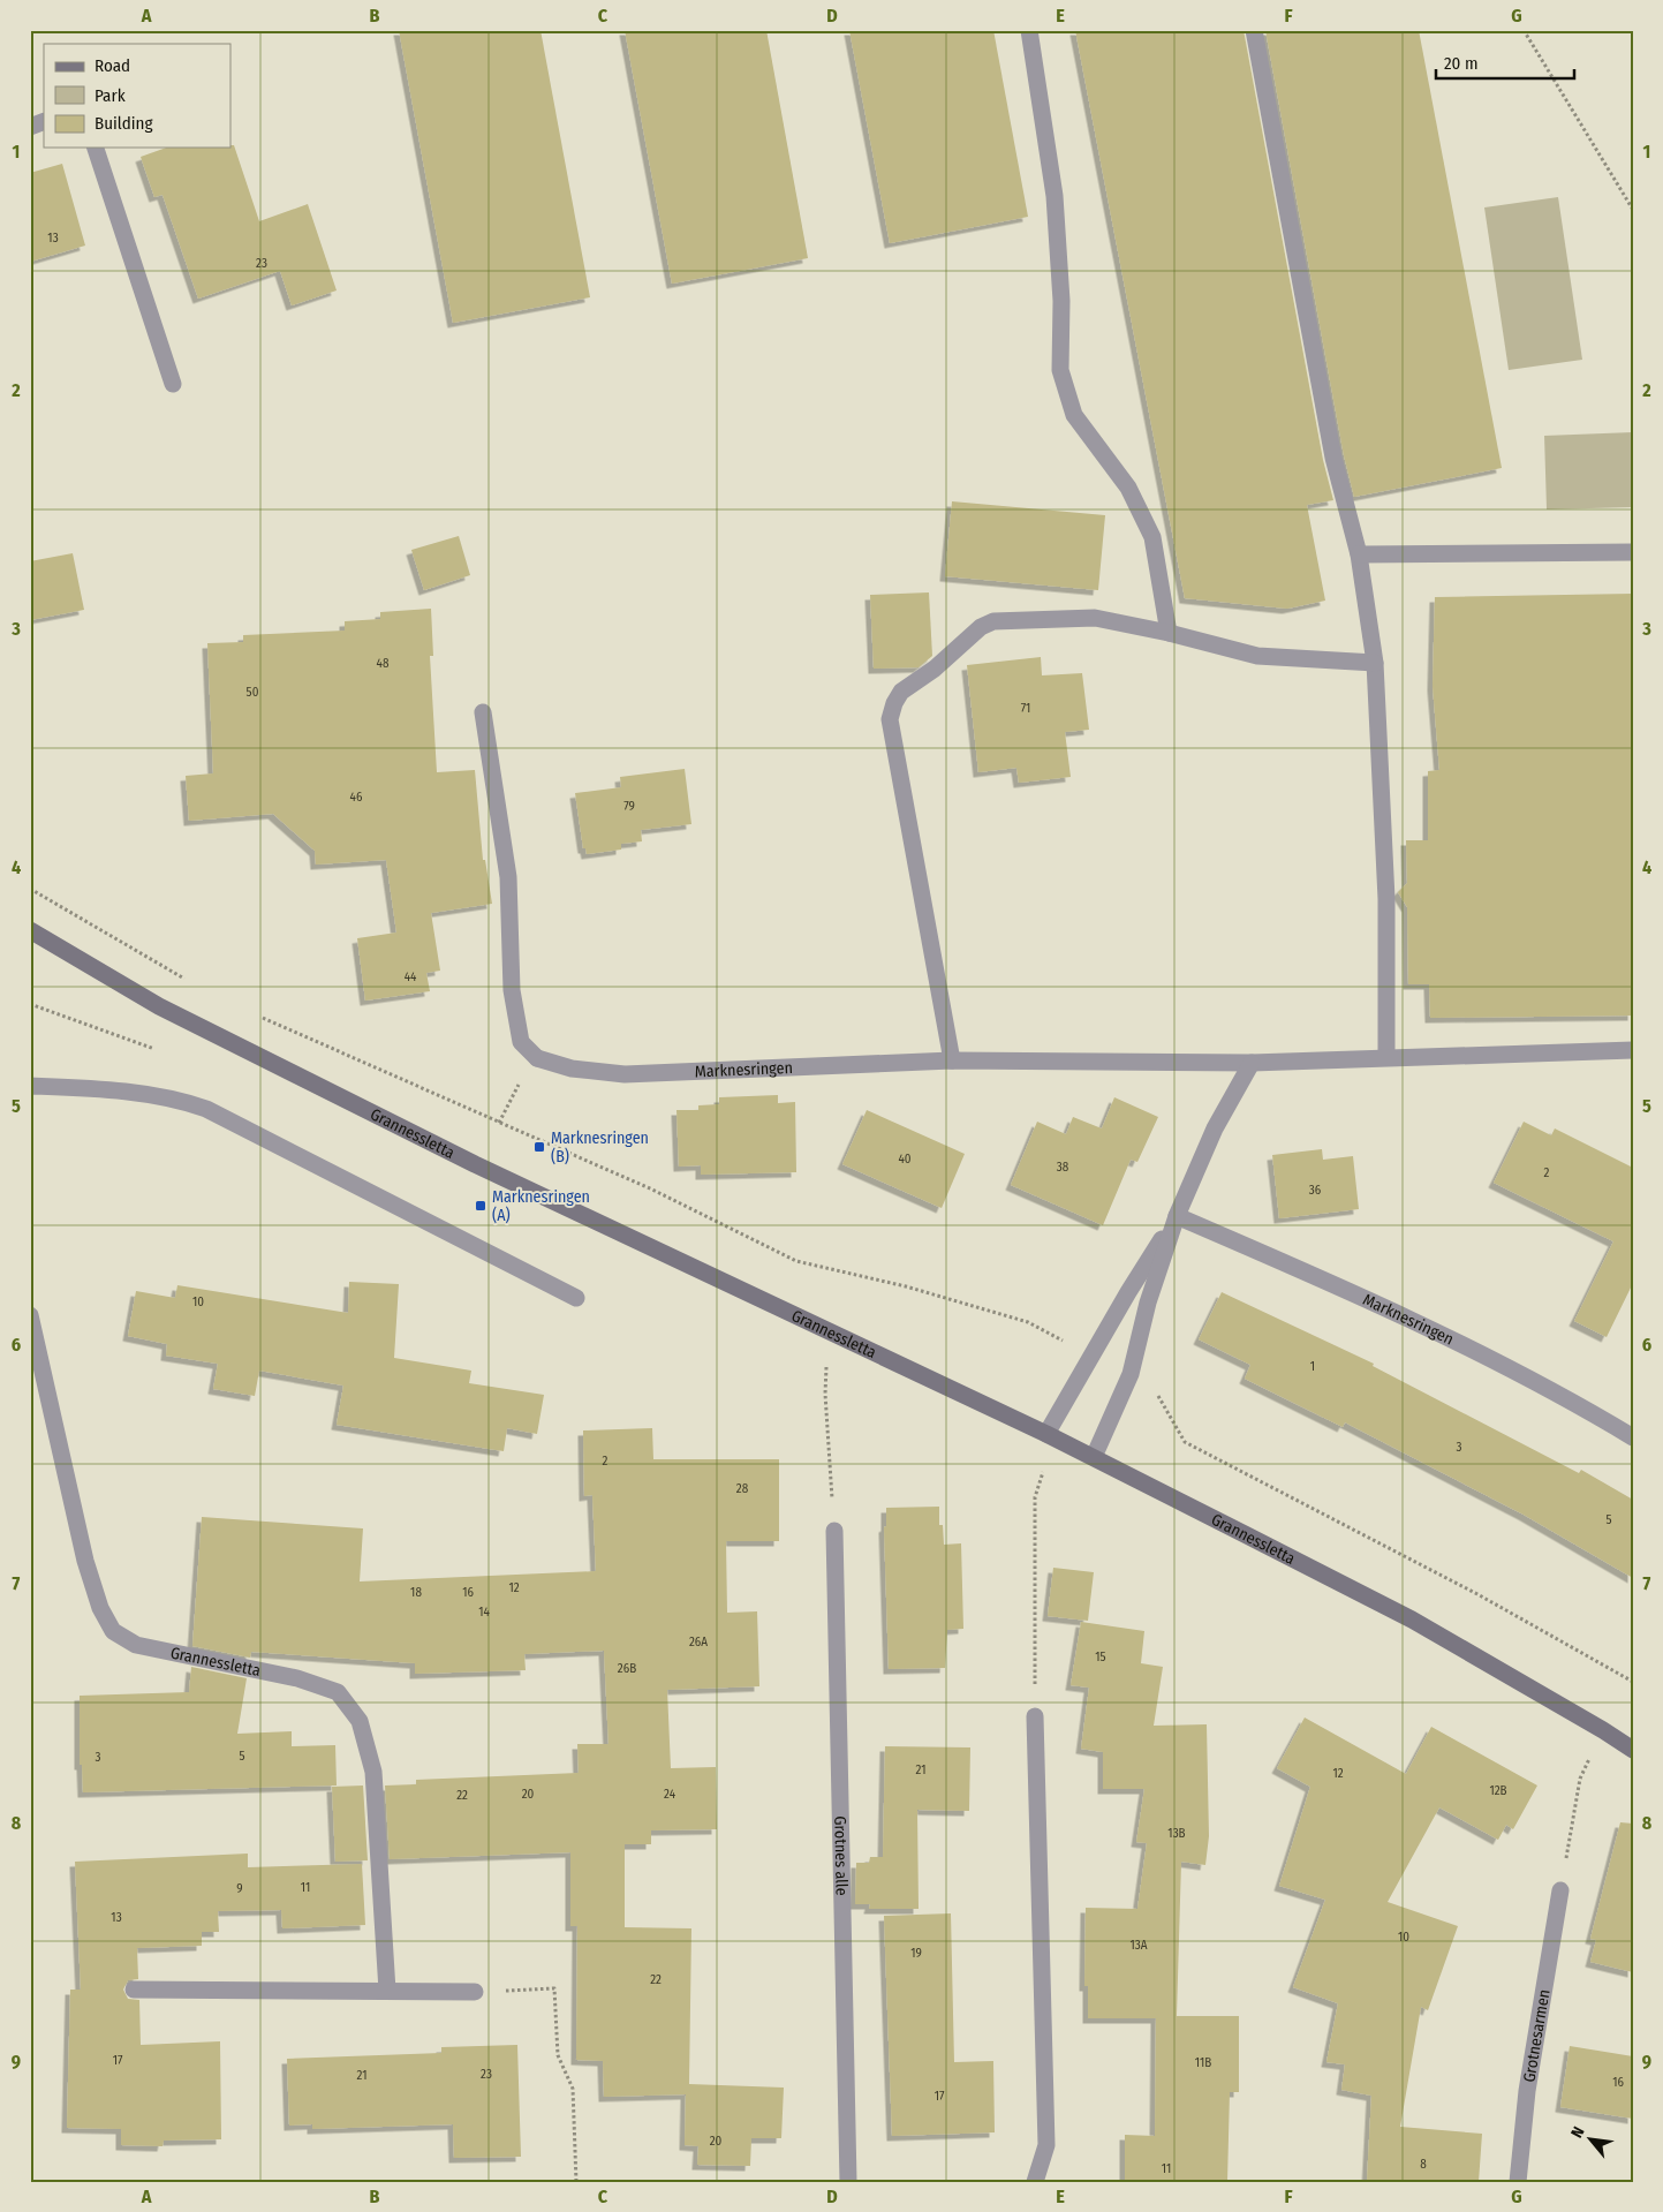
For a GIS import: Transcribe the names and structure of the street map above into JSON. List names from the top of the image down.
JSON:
{
  "streets": {
    "main road": ["Grannessletta"],
    "street": ["Marknesringen", "Grotnes alle", "Grotnesarmen"]
  },
  "places": {
    "transit": ["Marknesringen (B)", "Marknesringen (A)"]
  },
  "house_numbers": [
    "13",
    "23",
    "48",
    "50",
    "71",
    "46",
    "79",
    "44",
    "40",
    "38",
    "2",
    "36",
    "10",
    "1",
    "3",
    "2",
    "28",
    "5",
    "12",
    "18",
    "16",
    "14",
    "26A",
    "15",
    "26B",
    "5",
    "3",
    "21",
    "12",
    "12B",
    "20",
    "24",
    "22",
    "13B",
    "11",
    "9",
    "13",
    "10",
    "13A",
    "19",
    "22",
    "17",
    "11B",
    "23",
    "21",
    "16",
    "17",
    "20",
    "8",
    "11"
  ],
  "legend": ["Road", "Park", "Building"],
  "scale_bar": "20 m",
  "north": "top left",
  "grid": {
    "columns": [
      "A",
      "B",
      "C",
      "D",
      "E",
      "F",
      "G"
    ],
    "rows": [
      "1",
      "2",
      "3",
      "4",
      "5",
      "6",
      "7",
      "8",
      "9"
    ]
  }
}
